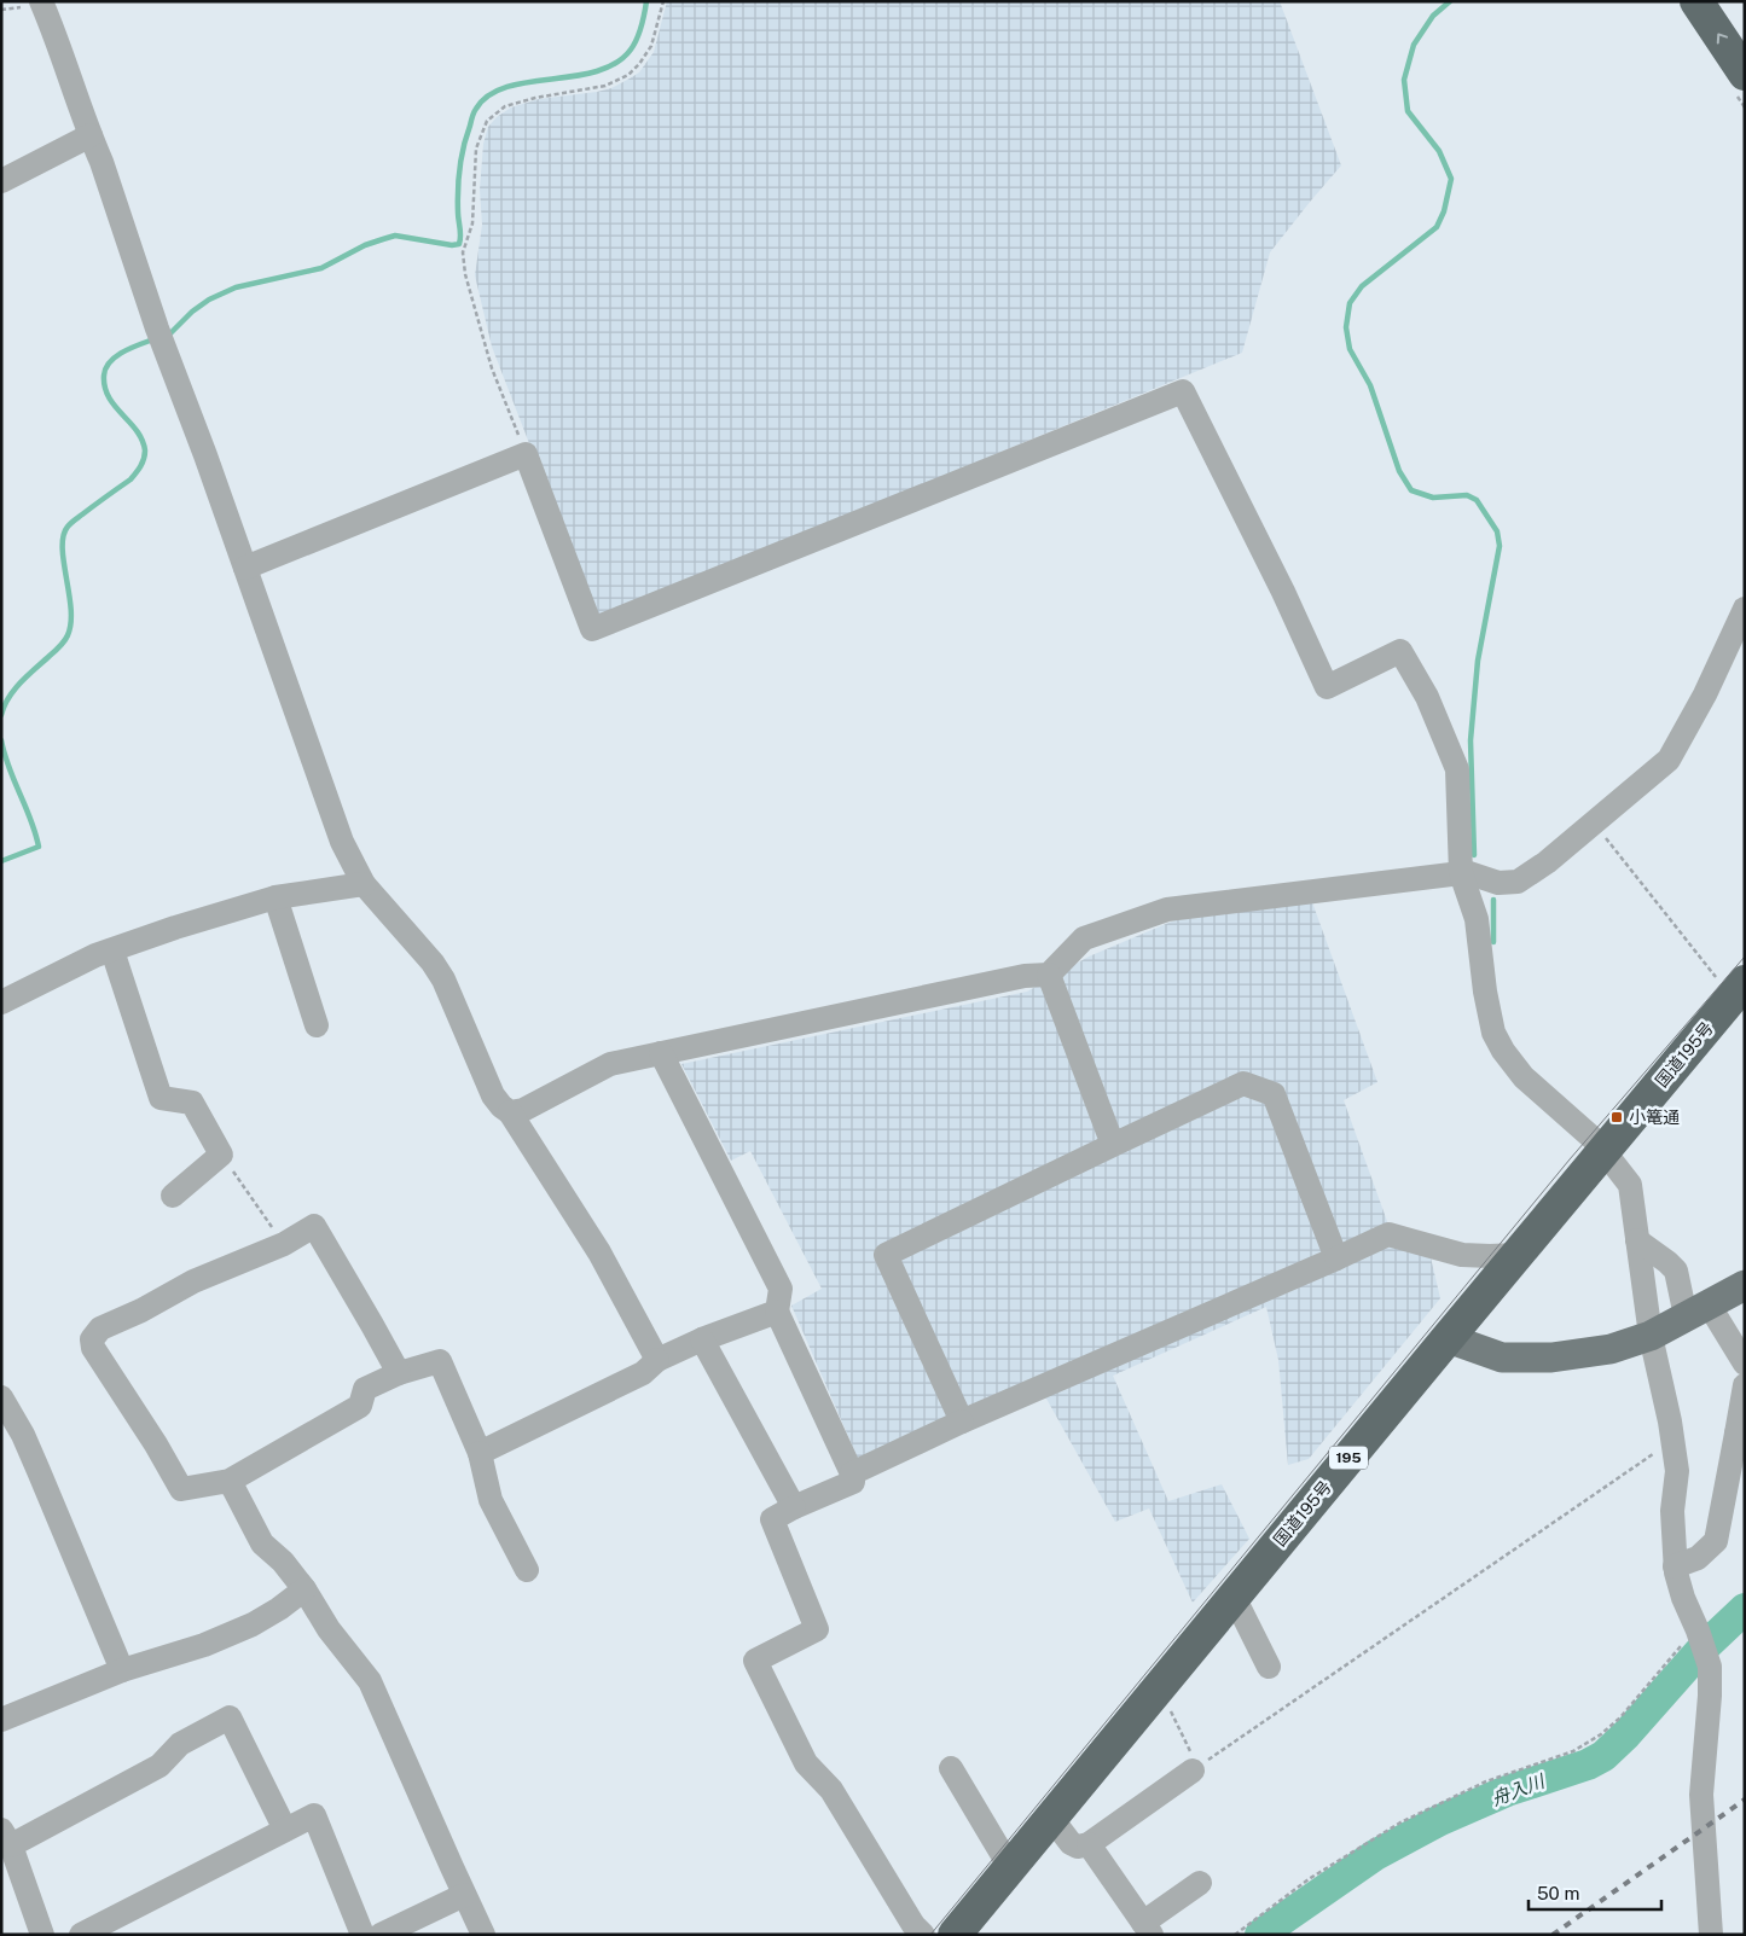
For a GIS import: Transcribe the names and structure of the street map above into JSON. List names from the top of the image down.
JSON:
{
  "streets": {
    "highway": ["国道195号", "195"]
  },
  "water": ["舟入川"],
  "places": {
    "transit": ["小篭通"]
  },
  "scale_bar": "50 m"
}
